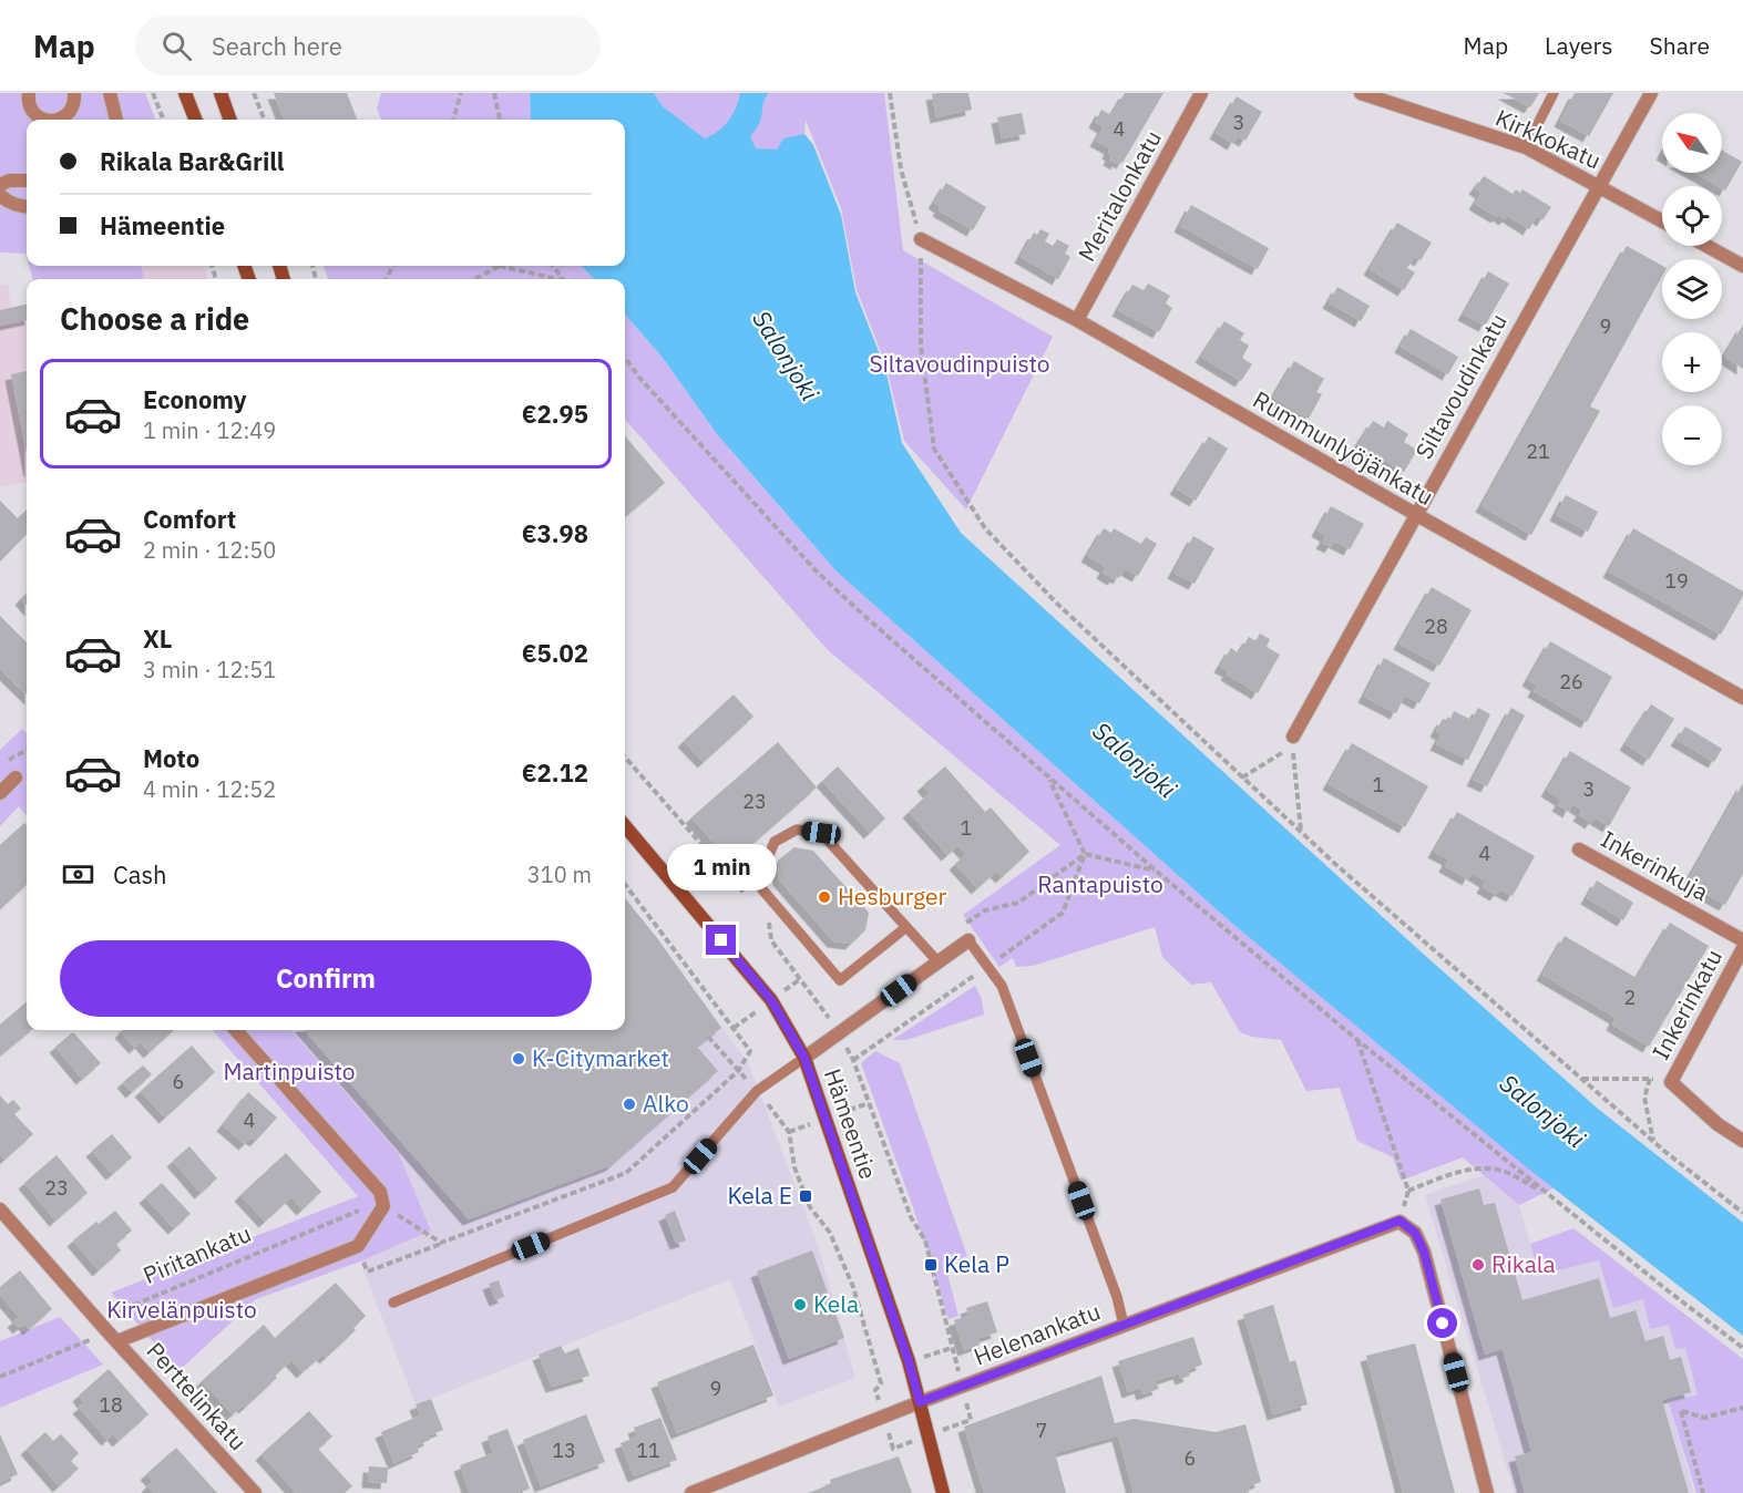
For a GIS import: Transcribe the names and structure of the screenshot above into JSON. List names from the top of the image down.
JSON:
{
  "streets": {
    "main road": ["Hämeentie"],
    "street": [
      "Kirkkokatu",
      "Meritalonkatu",
      "Siltavoudinkatu",
      "Rummunlyöjänkatu",
      "Inkerinkuja",
      "Inkerinkatu",
      "Helenankatu",
      "Perttelinkatu"
    ],
    "path": ["Piritankatu"]
  },
  "crossings": [
    ["Kirkkokatu", "Siltavoudinkatu"],
    ["Meritalonkatu", "Rummunlyöjänkatu"],
    ["Siltavoudinkatu", "Rummunlyöjänkatu"],
    ["Hämeentie", "Helenankatu"],
    ["Piritankatu", "Perttelinkatu"]
  ],
  "water": ["Salonjoki"],
  "parks": [
    "Siltavoudinpuisto",
    "Rantapuisto",
    "Martinpuisto",
    "Kirvelänpuisto"
  ],
  "places": {
    "other": [
      "Hesburger",
      "K-Citymarket",
      "Alko",
      "Rikala",
      "Kela"
    ],
    "transit": ["Kela E", "Kela P"]
  },
  "house_numbers": [
    "3",
    "4",
    "9",
    "21",
    "19",
    "28",
    "26",
    "1",
    "3",
    "23",
    "1",
    "4",
    "2",
    "6",
    "4",
    "23",
    "9",
    "18",
    "7",
    "13",
    "11",
    "6"
  ],
  "north": "top left",
  "page": {
    "header": "Map",
    "search": "Search here",
    "nav": ["Map", "Layers", "Share"],
    "map_buttons": ["+", "−"],
    "banner": ["Rikala Bar&Grill", "Hämeentie"],
    "heading": "Choose a ride",
    "list": [
      {
        "name": "Economy",
        "note": "1 min · 12:49",
        "value": "€2.95"
      },
      {
        "name": "Comfort",
        "note": "2 min · 12:50",
        "value": "€3.98"
      },
      {
        "name": "XL",
        "note": "3 min · 12:51",
        "value": "€5.02"
      },
      {
        "name": "Moto",
        "note": "4 min · 12:52",
        "value": "€2.12"
      }
    ],
    "pay": ["Cash", "310 m"],
    "bubble": "1 min",
    "buttons": "Confirm"
  }
}
